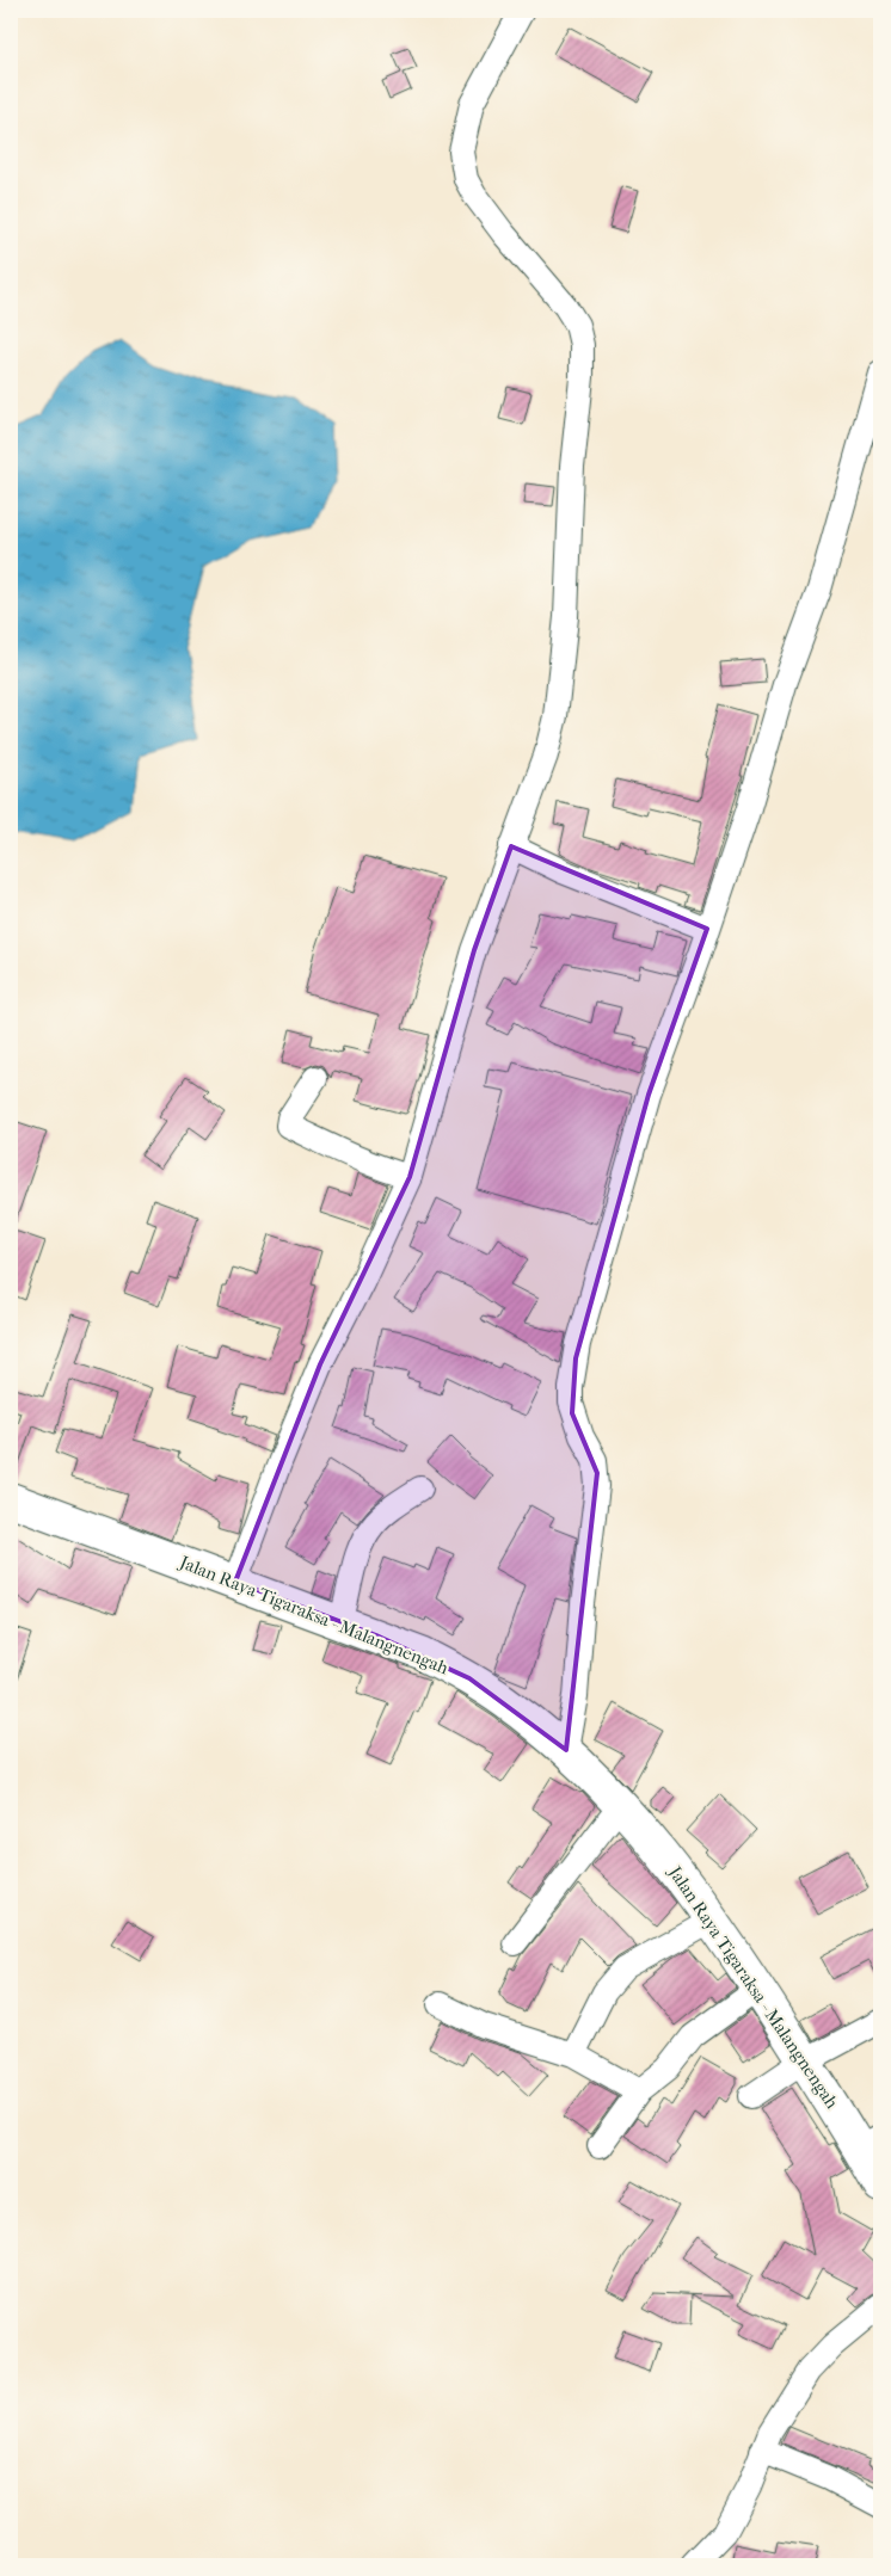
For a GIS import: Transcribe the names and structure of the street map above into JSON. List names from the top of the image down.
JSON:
{
  "streets": {
    "main road": ["Jalan Raya Tigaraksa - Malangnengah"]
  }
}
